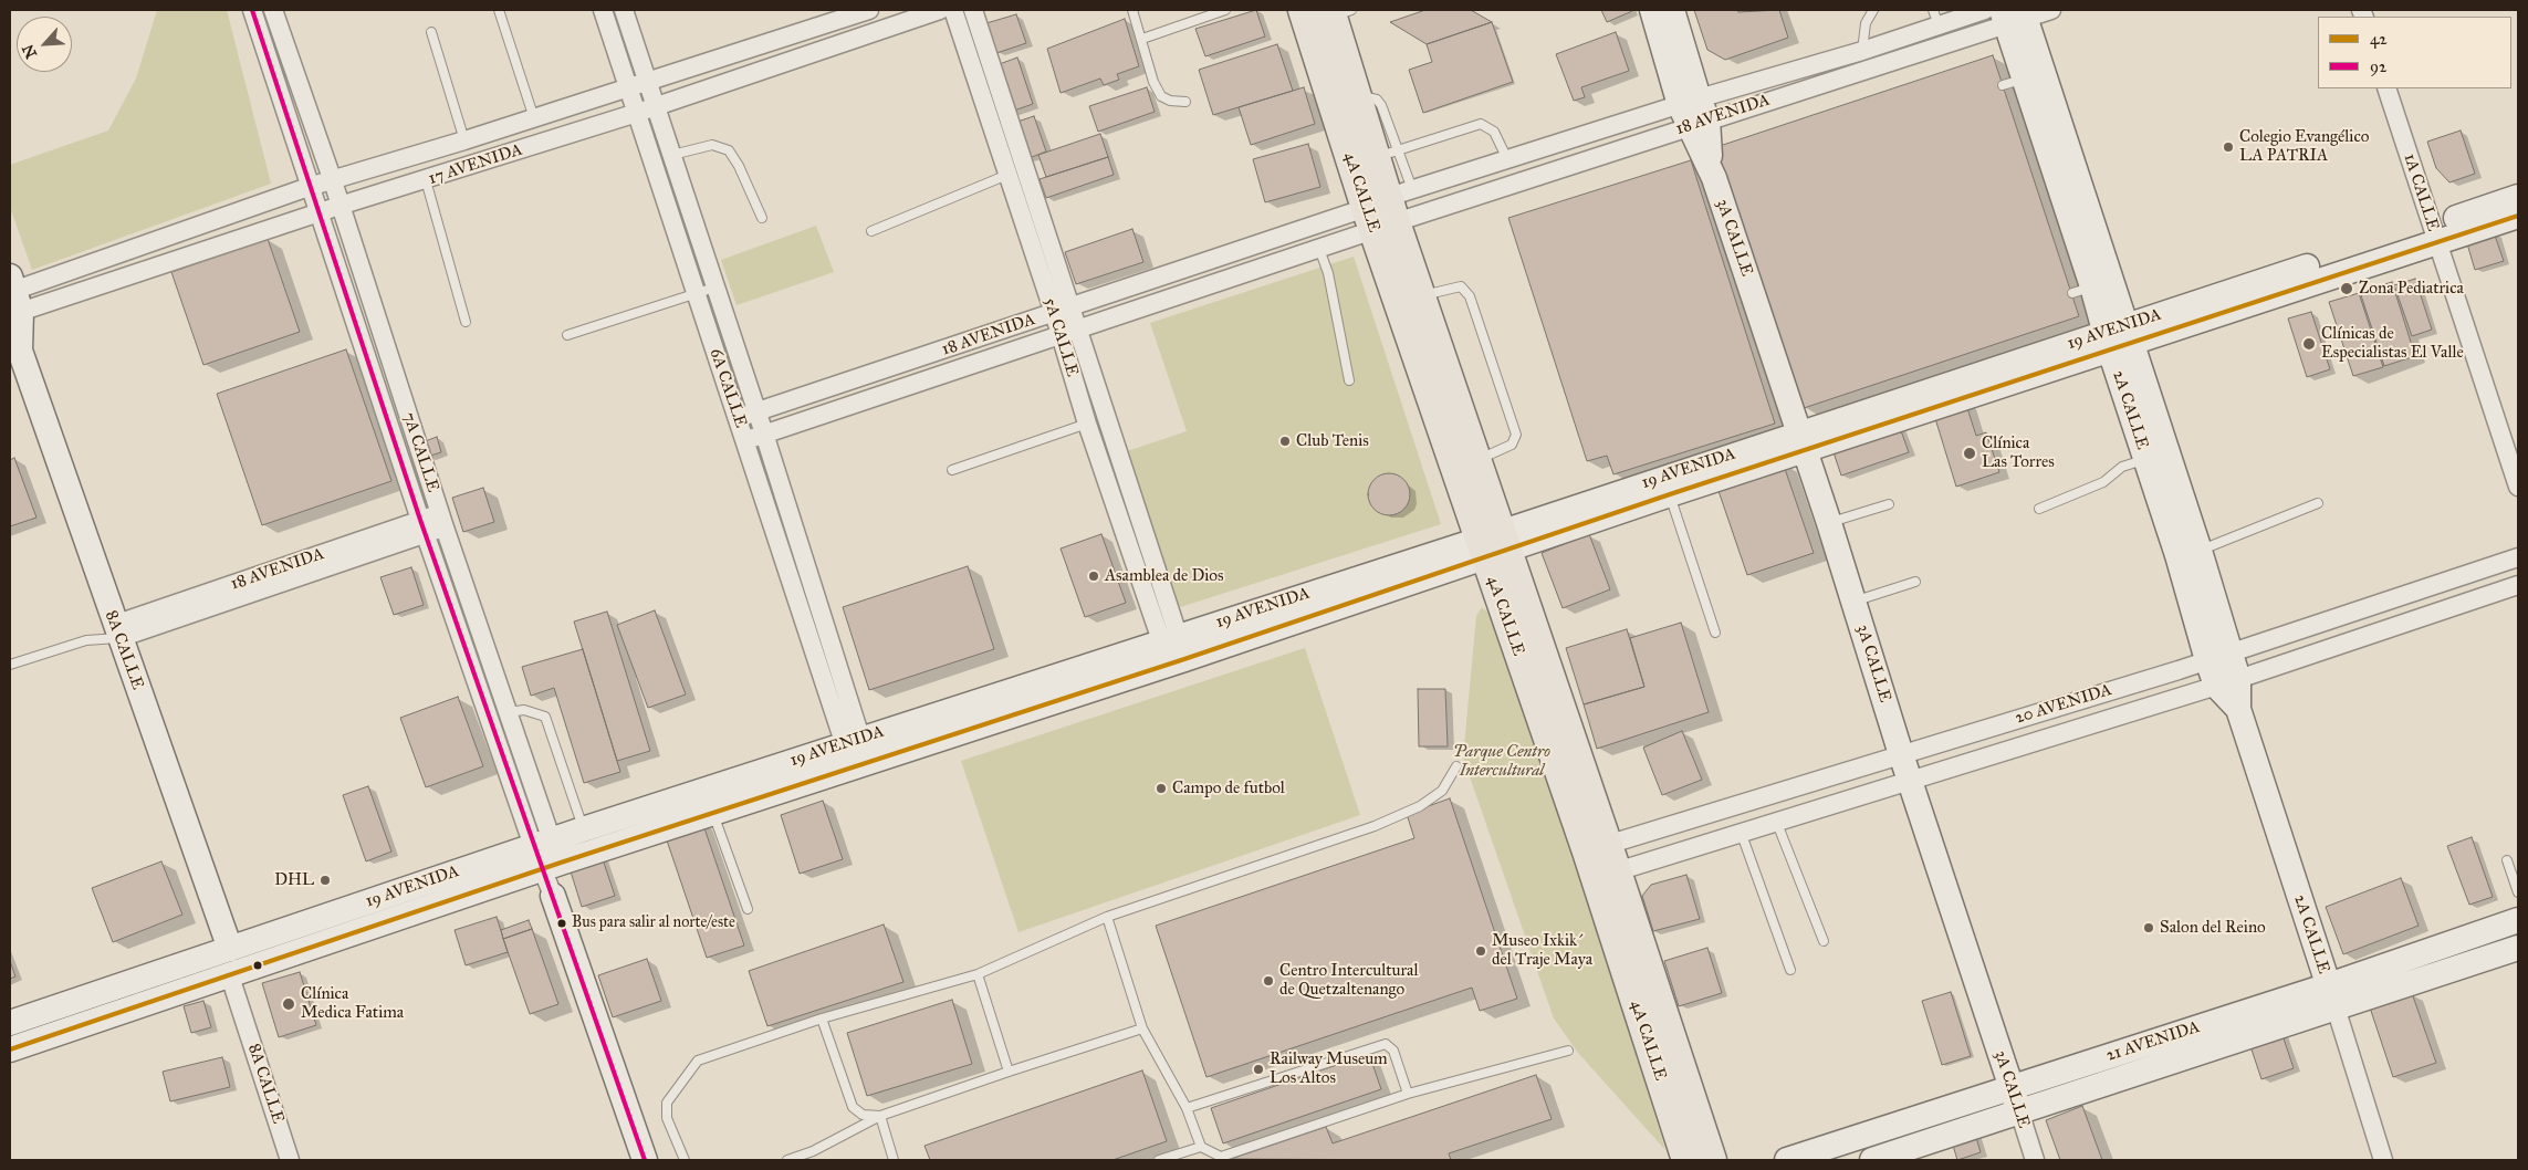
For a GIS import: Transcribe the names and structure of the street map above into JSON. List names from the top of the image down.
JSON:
{
  "streets": {
    "main road": [
      "4A CALLE",
      "3A CALLE",
      "19 AVENIDA",
      "2A CALLE",
      "7A CALLE",
      "8A CALLE",
      "21 AVENIDA"
    ],
    "street": [
      "18 AVENIDA",
      "17 AVENIDA",
      "1A CALLE",
      "5A CALLE",
      "6A CALLE",
      "20 AVENIDA"
    ]
  },
  "crossings": [
    ["18 AVENIDA", "4A CALLE"],
    ["18 AVENIDA", "3A CALLE"],
    ["18 AVENIDA", "5A CALLE"],
    ["18 AVENIDA", "6A CALLE"],
    ["18 AVENIDA", "2A CALLE"],
    ["18 AVENIDA", "7A CALLE"],
    ["18 AVENIDA", "8A CALLE"],
    ["17 AVENIDA", "6A CALLE"],
    ["17 AVENIDA", "7A CALLE"],
    ["17 AVENIDA", "8A CALLE"],
    ["4A CALLE", "19 AVENIDA"],
    ["4A CALLE", "20 AVENIDA"],
    ["1A CALLE", "19 AVENIDA"],
    ["3A CALLE", "19 AVENIDA"],
    ["3A CALLE", "20 AVENIDA"],
    ["3A CALLE", "21 AVENIDA"],
    ["19 AVENIDA", "5A CALLE"],
    ["19 AVENIDA", "6A CALLE"],
    ["19 AVENIDA", "2A CALLE"],
    ["19 AVENIDA", "7A CALLE"],
    ["19 AVENIDA", "8A CALLE"],
    ["2A CALLE", "20 AVENIDA"],
    ["2A CALLE", "21 AVENIDA"]
  ],
  "parks": ["Parque Centro Intercultural"],
  "places": [
    "Colegio Evangélico LA PATRIA",
    "Zona Pediatrica",
    "Clínicas de Especialistas El Valle",
    "Club Tenis",
    "Clínica Las Torres",
    "Asamblea de Dios",
    "Campo de futbol",
    "DHL",
    "Bus para salir al norte/este",
    "Salon del Reino",
    "Museo Ixkik´ del Traje Maya",
    "Centro Intercultural de Quetzaltenango",
    "Clínica Medica Fatima",
    "Railway Museum Los Altos"
  ],
  "lines": ["transit line 92", "transit line 42"],
  "legend": ["42", "92"],
  "north": "bottom left"
}
